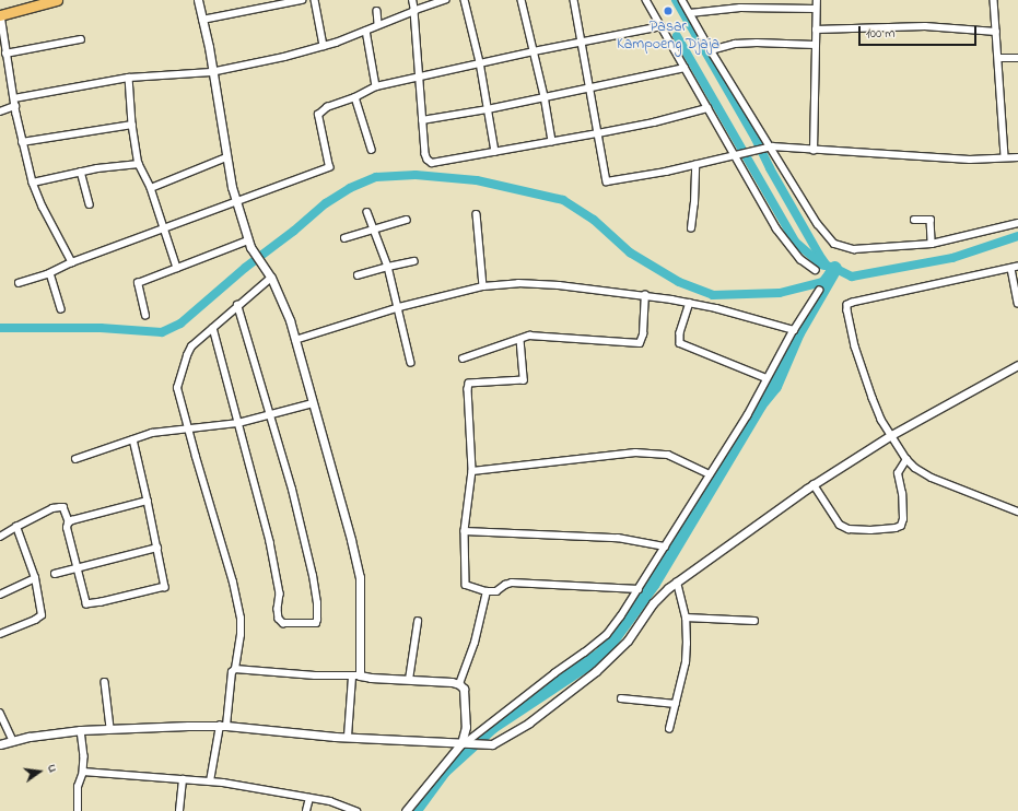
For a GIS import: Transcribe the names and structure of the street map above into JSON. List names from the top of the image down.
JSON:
{
  "places": ["Pasar Kampoeng Djaja"],
  "scale_bar": "100 m",
  "north": "right"
}
